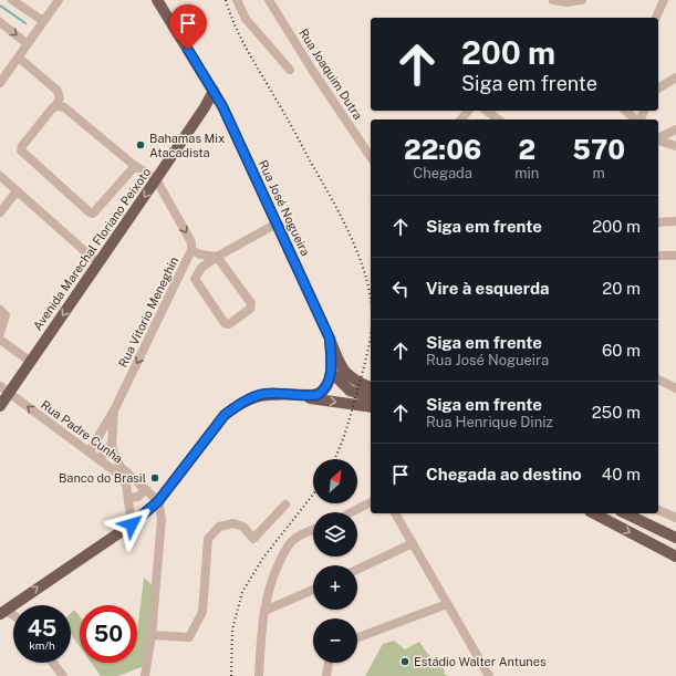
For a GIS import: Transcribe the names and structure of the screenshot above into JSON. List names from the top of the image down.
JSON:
{
  "streets": {
    "main road": ["Rua José Nogueira", "Avenida Marechal Floriano Peixoto"],
    "street": ["Rua Joaquim Dutra", "Rua Vitorio Meneghin", "Rua Padre Cunha"]
  },
  "crossings": [
    ["Rua José Nogueira", "Avenida Marechal Floriano Peixoto"],
    ["Avenida Marechal Floriano Peixoto", "Rua Vitorio Meneghin"],
    ["Avenida Marechal Floriano Peixoto", "Rua Padre Cunha"],
    ["Rua Vitorio Meneghin", "Rua Padre Cunha"]
  ],
  "one_way": ["Avenida Marechal Floriano Peixoto", "Rua Vitorio Meneghin", "Rua Padre Cunha"],
  "places": ["Bahamas Mix Atacadista", "Banco do Brasil", "Estádio Walter Antunes"],
  "north": "top right",
  "page": {
    "turn": ["200 m", "Siga em frente"],
    "eta": [
      "22:06",
      "Chegada",
      "2",
      "min",
      "570",
      "m"
    ],
    "list": [
      {
        "name": "Siga em frente",
        "value": "200 m"
      },
      {
        "name": "Vire à esquerda",
        "value": "20 m"
      },
      {
        "name": "Siga em frente",
        "note": "Rua José Nogueira",
        "value": "60 m"
      },
      {
        "name": "Siga em frente",
        "note": "Rua Henrique Diniz",
        "value": "250 m"
      },
      {
        "name": "Chegada ao destino",
        "value": "40 m"
      }
    ],
    "map_buttons": ["+", "−"],
    "speed": "45 km/h",
    "limit": "50"
  }
}
